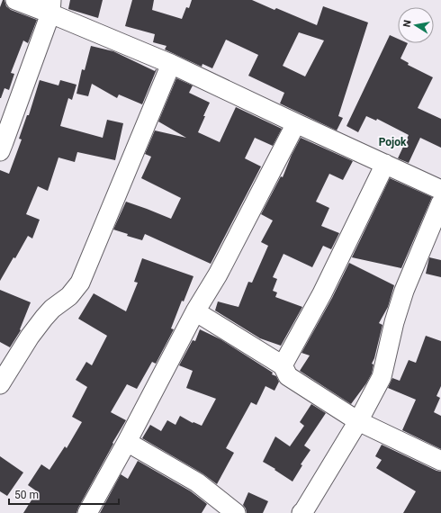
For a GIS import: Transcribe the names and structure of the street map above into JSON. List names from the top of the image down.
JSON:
{
  "districts": ["Pojok"],
  "scale_bar": "50 m",
  "north": "left"
}
